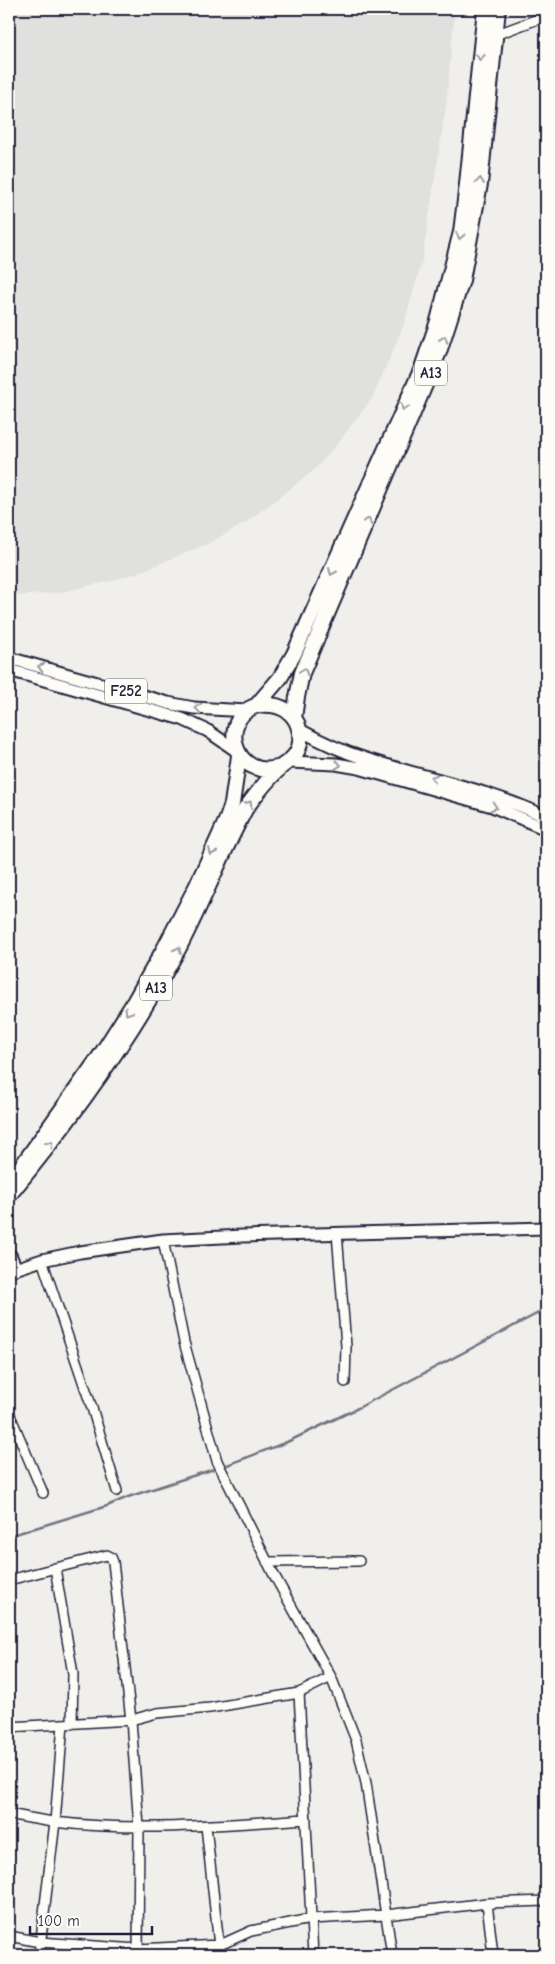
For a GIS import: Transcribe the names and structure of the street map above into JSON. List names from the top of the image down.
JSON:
{
  "streets": {
    "highway": ["A13"],
    "main road": ["F252"]
  },
  "crossings": [
    ["A13", "F252"]
  ],
  "scale_bar": "100 m"
}
